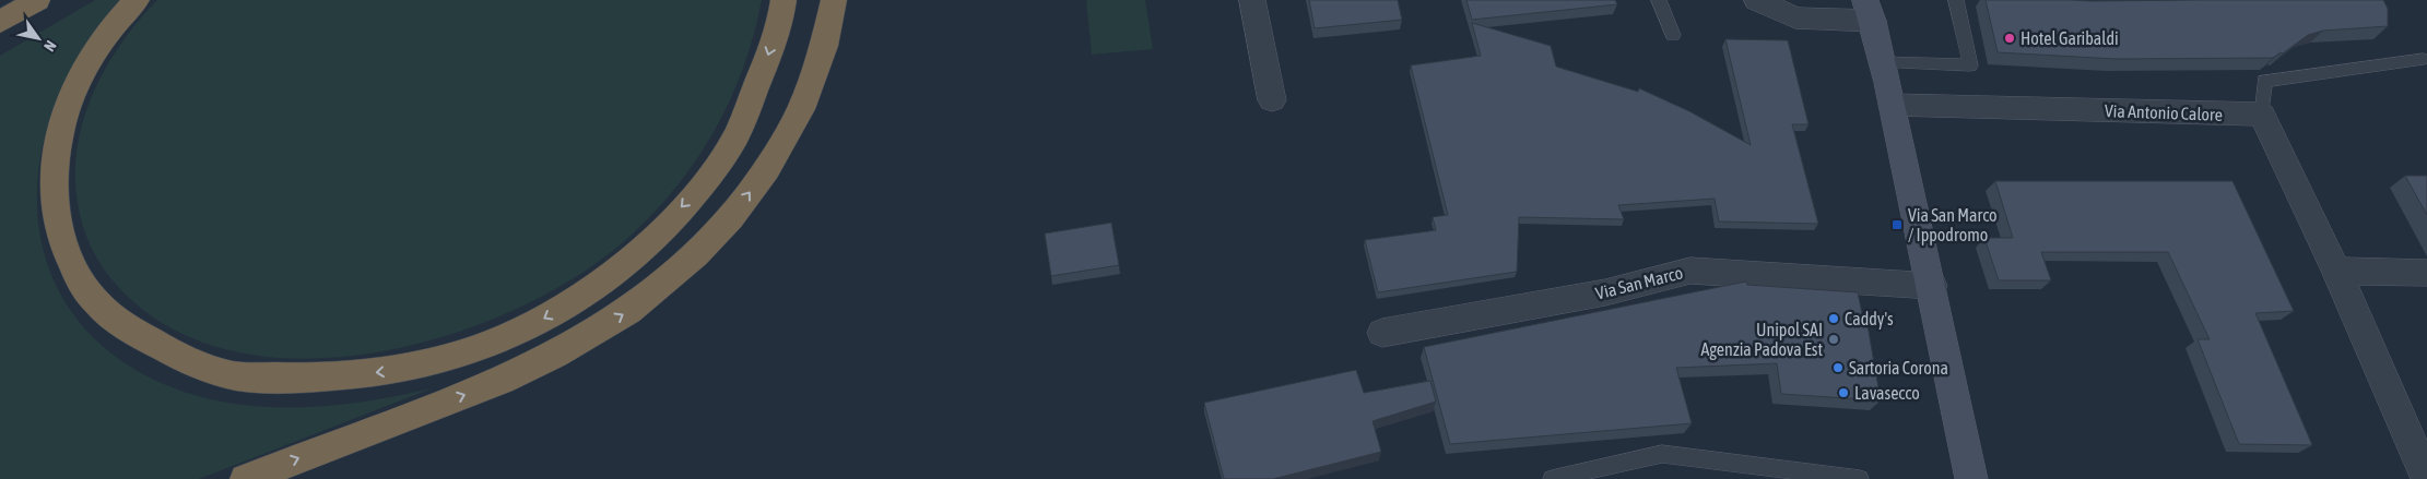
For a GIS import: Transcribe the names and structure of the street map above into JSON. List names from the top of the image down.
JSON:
{
  "streets": {
    "street": ["Via Antonio Calore", "Via San Marco"]
  },
  "places": {
    "other": [
      "Hotel Garibaldi",
      "Caddy's",
      "Unipol SAI Agenzia Padova Est",
      "Sartoria Corona",
      "Lavasecco"
    ],
    "transit": ["Via San Marco / Ippodromo"]
  },
  "north": "bottom right"
}
